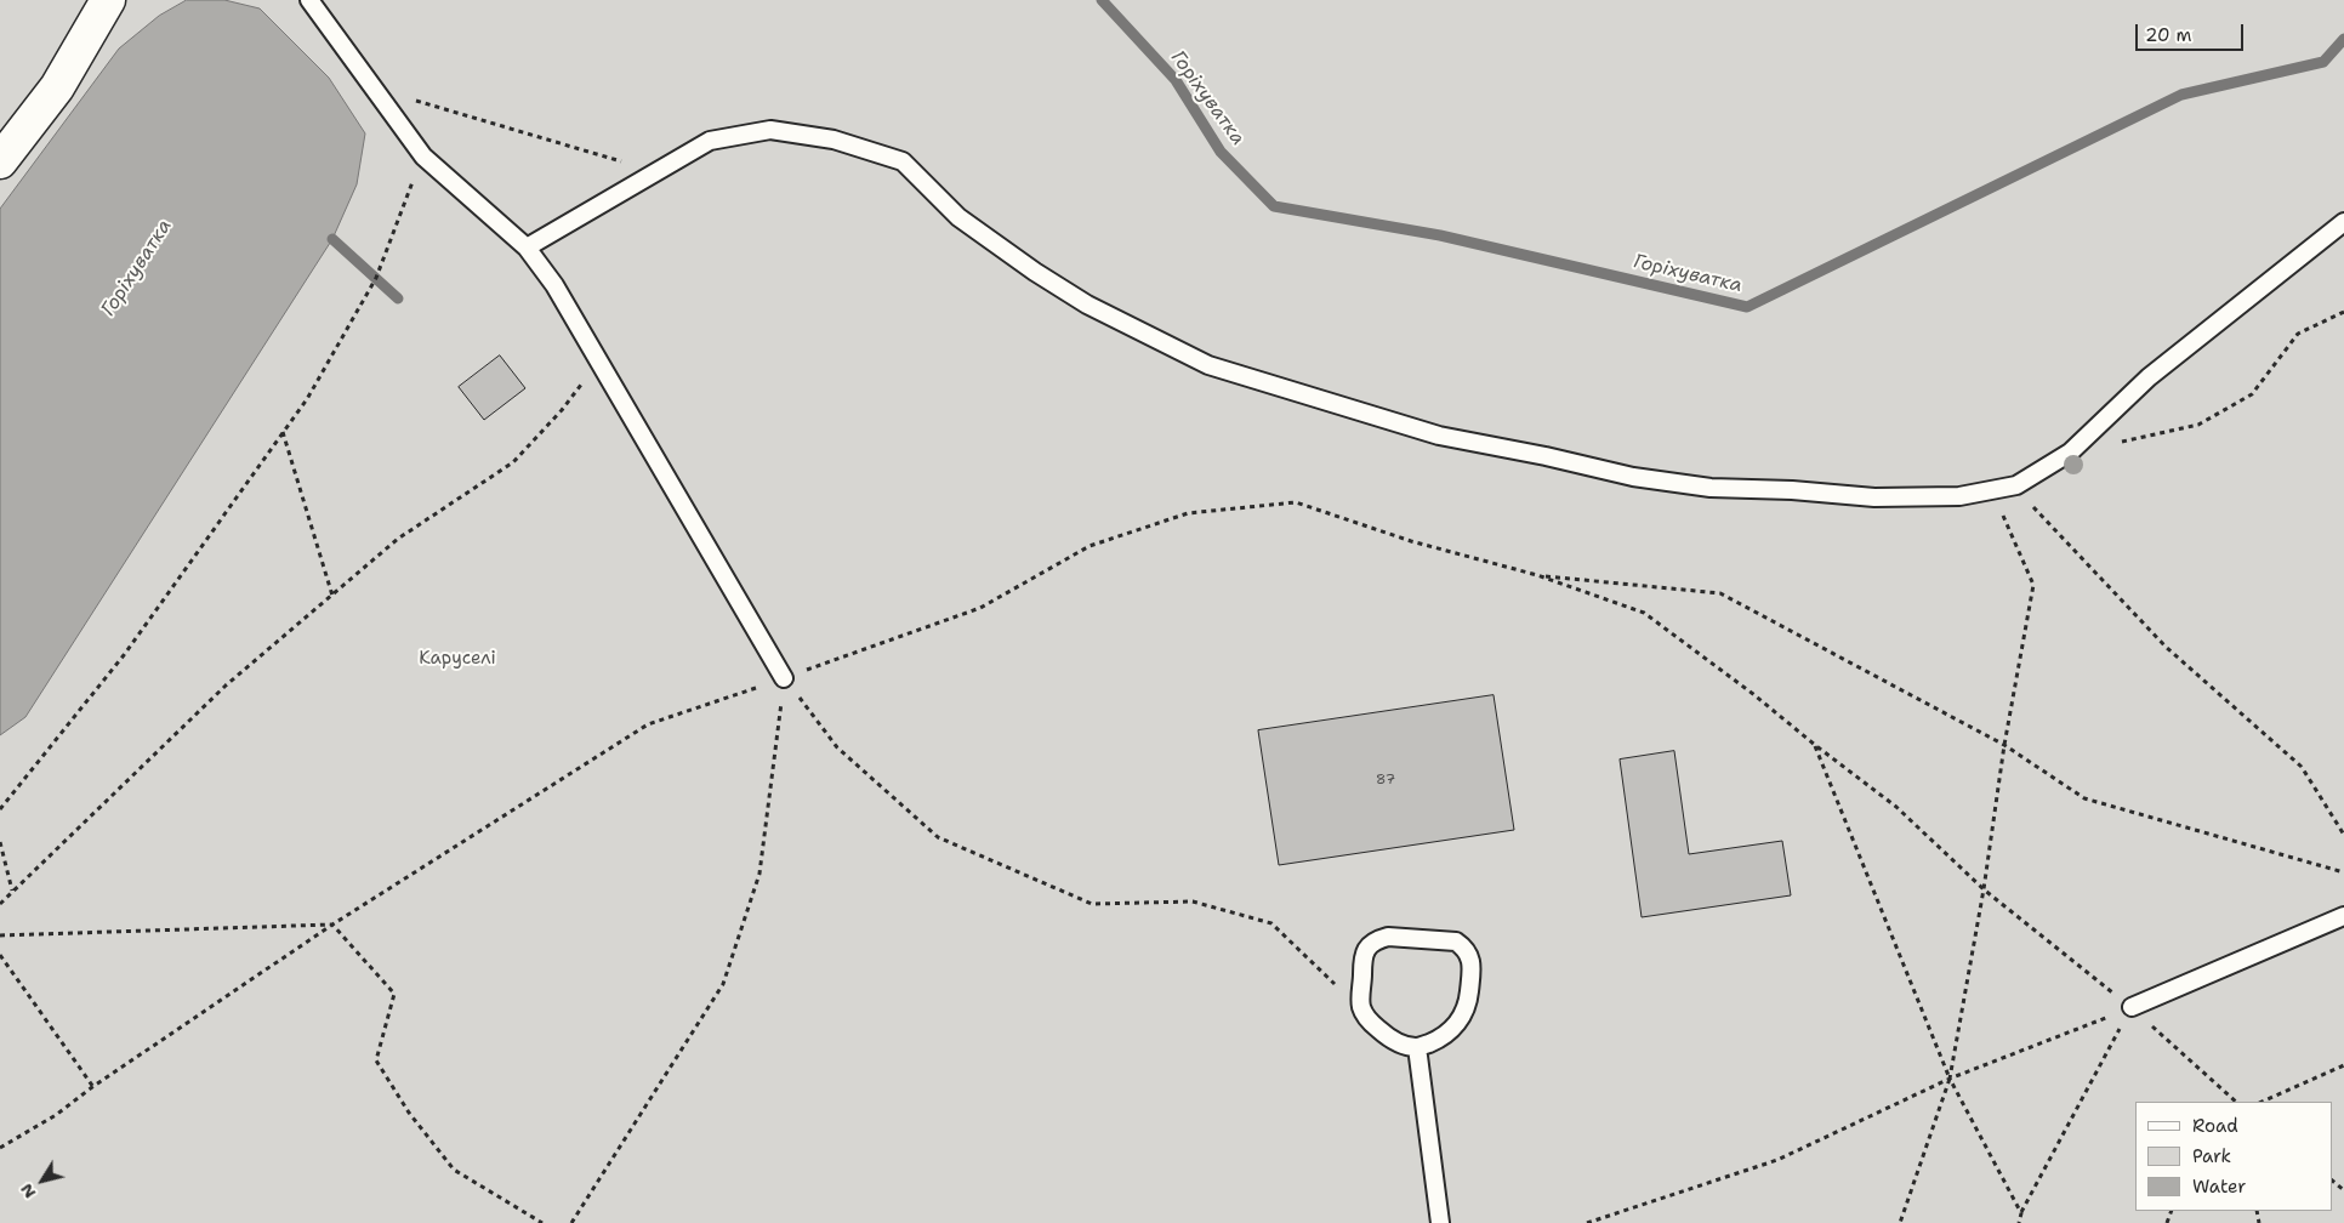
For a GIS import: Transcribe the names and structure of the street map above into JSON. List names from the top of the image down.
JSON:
{
  "water": ["Горіхуватка"],
  "parks": ["Каруселі"],
  "house_numbers": ["87"],
  "legend": ["Road", "Park", "Water"],
  "scale_bar": "20 m",
  "north": "bottom left"
}
